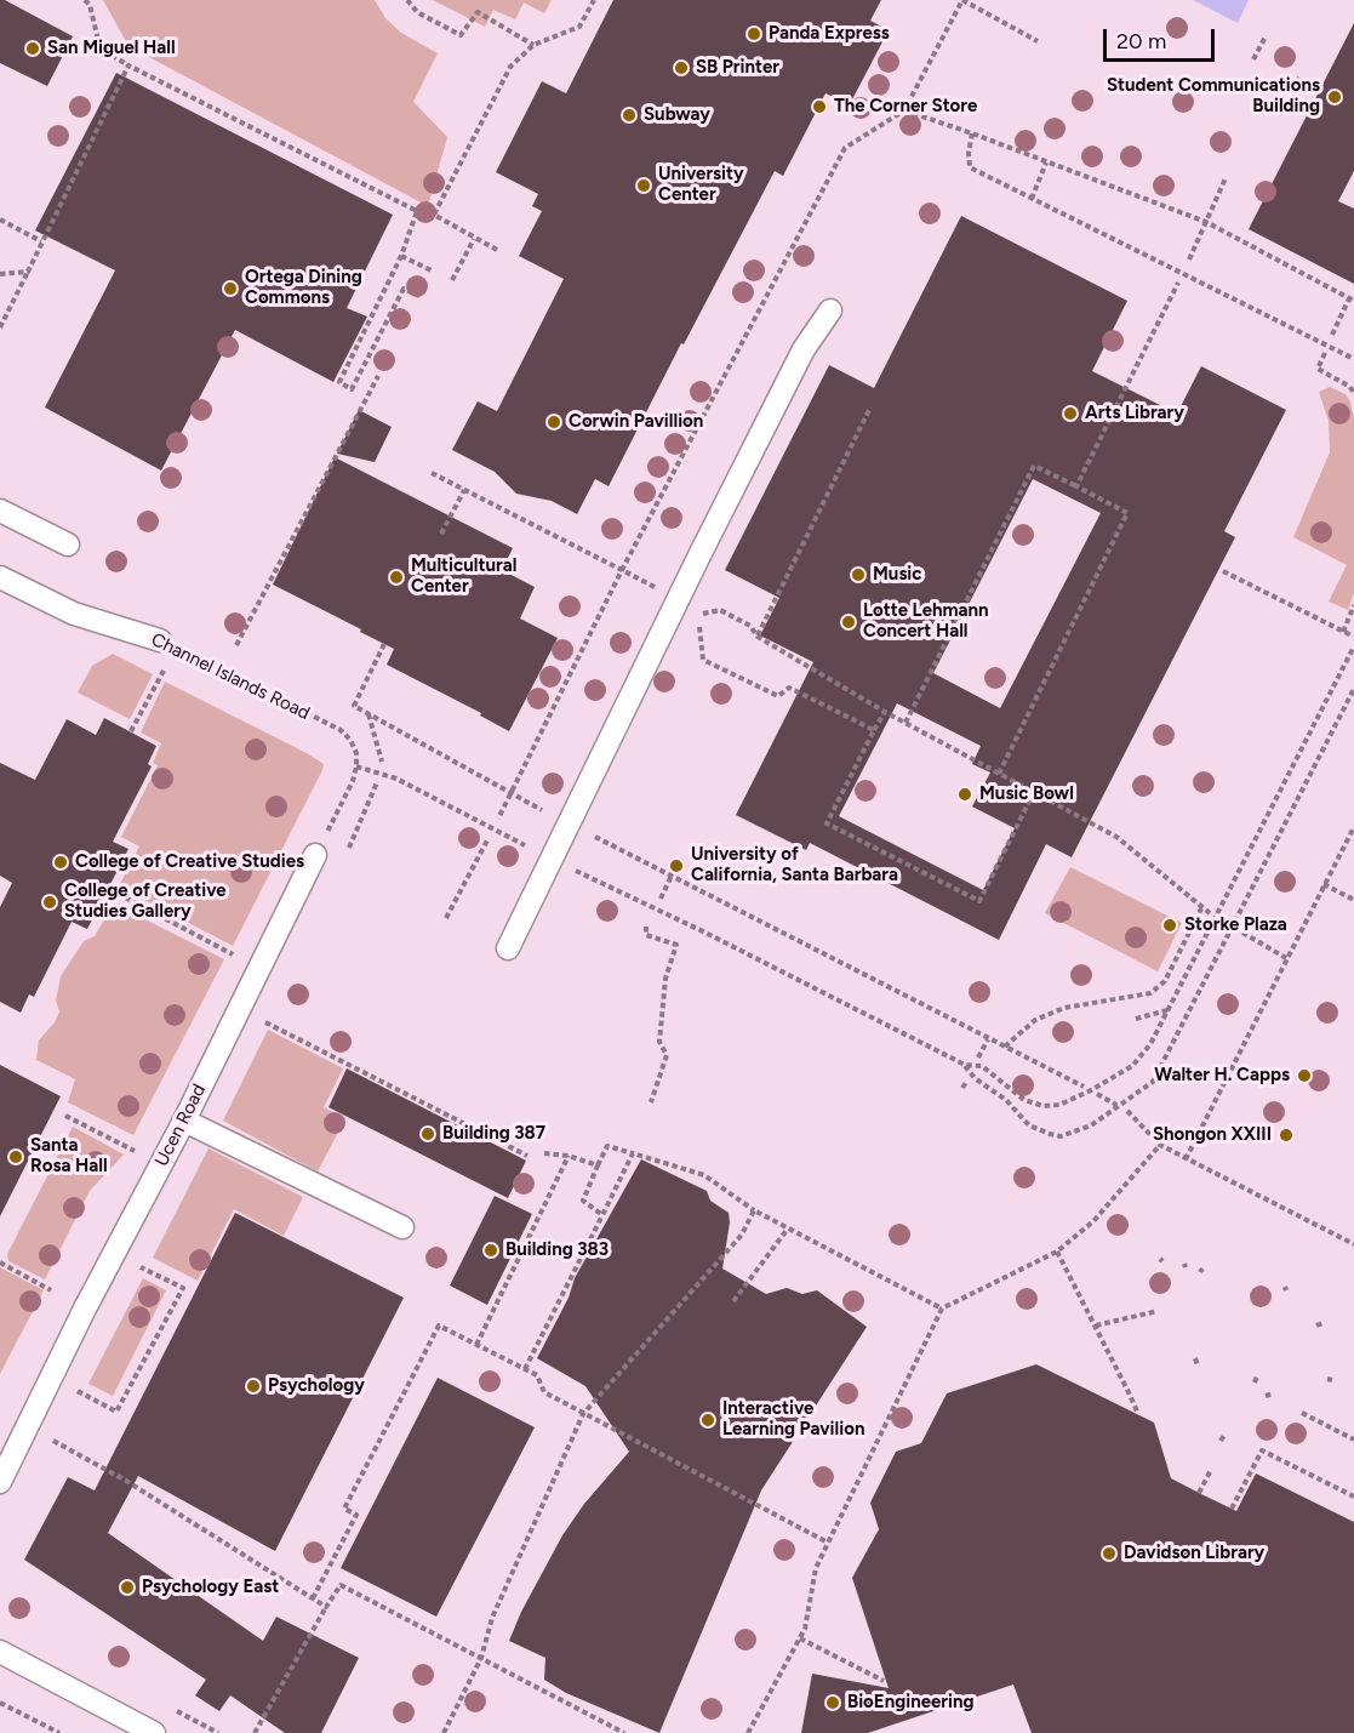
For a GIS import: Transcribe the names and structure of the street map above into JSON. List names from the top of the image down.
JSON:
{
  "streets": {
    "lane": ["Channel Islands Road", "Ucen Road"]
  },
  "places": [
    "Panda Express",
    "San Miguel Hall",
    "SB Printer",
    "Student Communications Building",
    "The Corner Store",
    "Subway",
    "University Center",
    "Ortega Dining Commons",
    "Arts Library",
    "Corwin Pavillion",
    "Music",
    "Multicultural Center",
    "Lotte Lehmann Concert Hall",
    "Music Bowl",
    "College of Creative Studies",
    "University of California, Santa Barbara",
    "College of Creative Studies Gallery",
    "Storke Plaza",
    "Walter H. Capps",
    "Building 387",
    "Shongon XXIII",
    "Santa Rosa Hall",
    "Building 383",
    "Psychology",
    "Interactive Learning Pavilion",
    "Davidson Library",
    "Psychology East",
    "BioEngineering"
  ],
  "scale_bar": "20 m"
}
